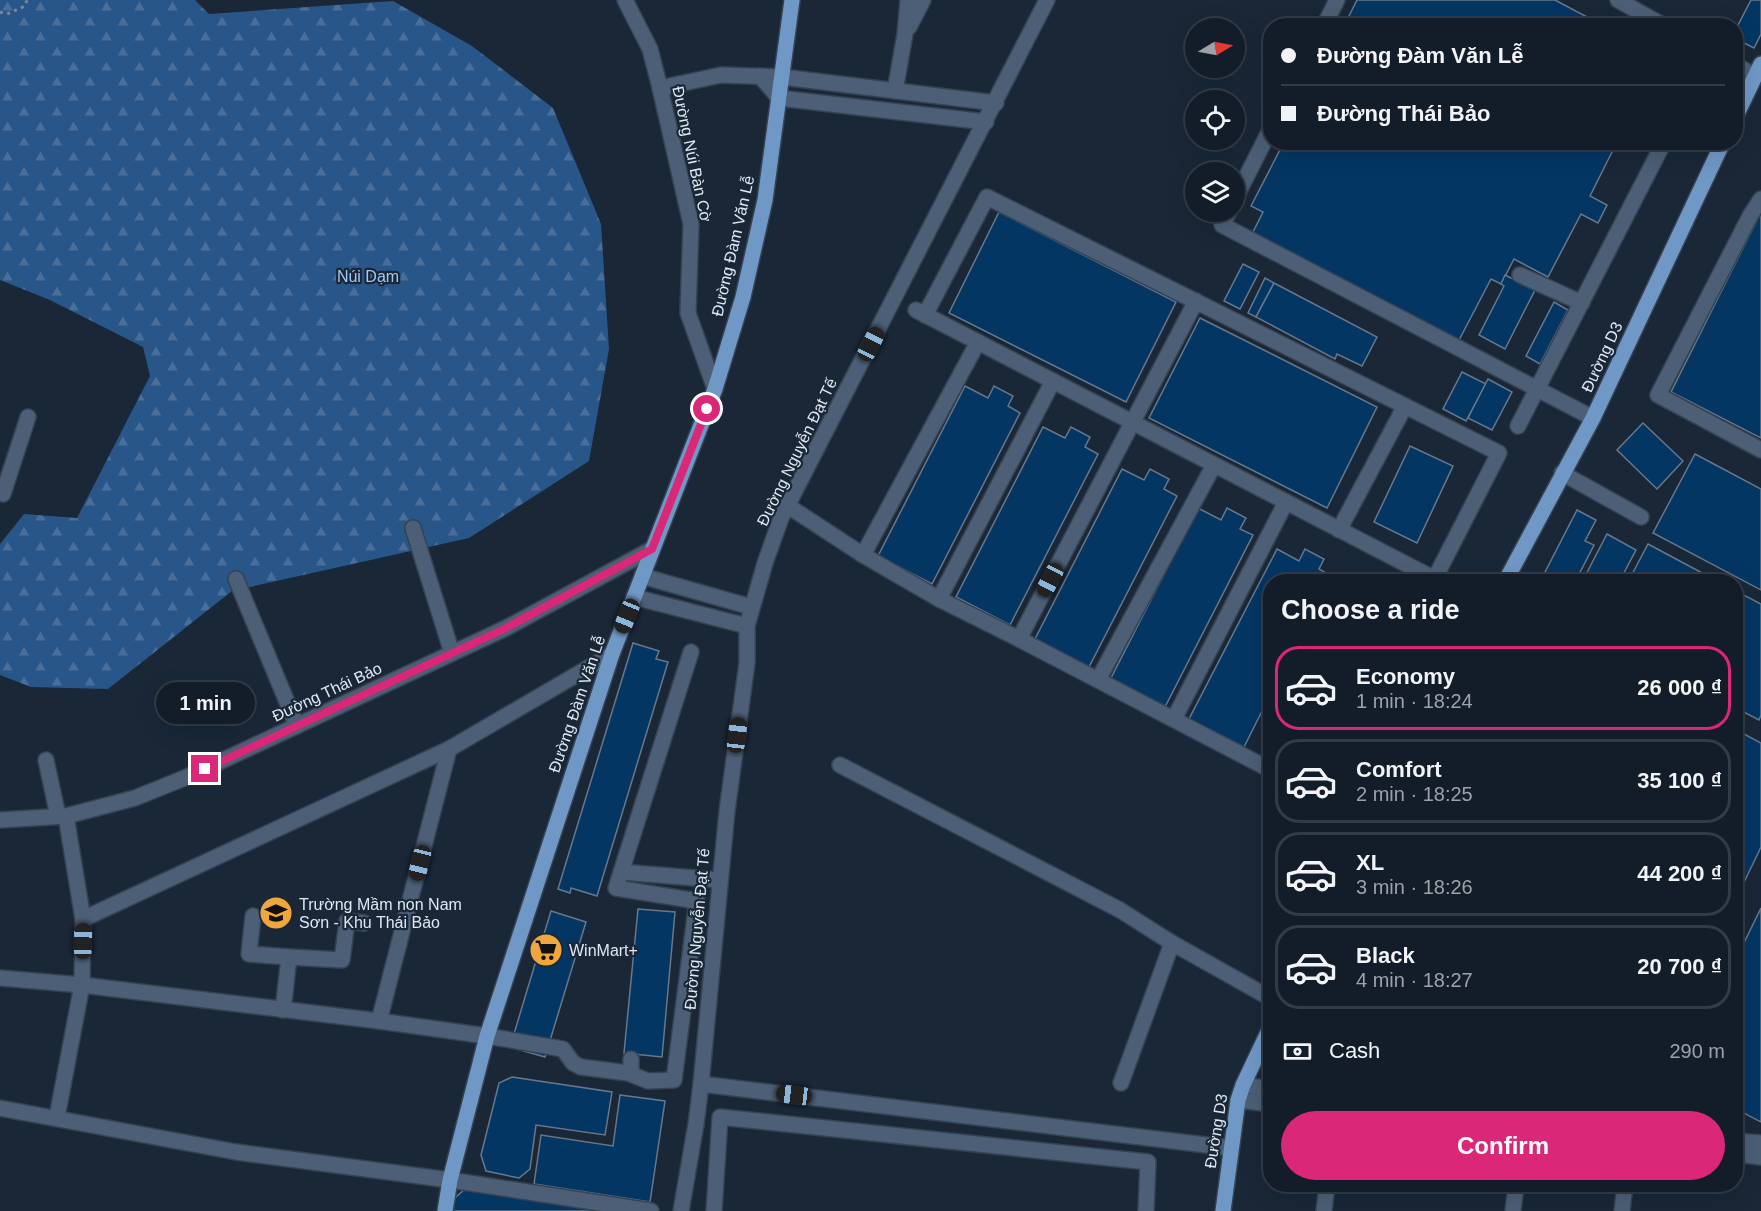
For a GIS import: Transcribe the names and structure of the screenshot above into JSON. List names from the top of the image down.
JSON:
{
  "streets": {
    "main road": ["Đường Đàm Văn Lễ", "Đường D3"],
    "street": ["Đường Núi Bàn Cờ", "Đường Nguyễn Đạt Tế", "Đường Thái Bảo"]
  },
  "crossings": [
    ["Đường Núi Bàn Cờ", "Đường Đàm Văn Lễ"],
    ["Đường Đàm Văn Lễ", "Đường Thái Bảo"]
  ],
  "parks": ["Núi Dạm"],
  "places": {
    "school or university": ["Trường Mầm non Nam Sơn - Khu Thái Bảo"],
    "supermarket": ["WinMart+"]
  },
  "north": "right",
  "page": {
    "banner": ["Đường Đàm Văn Lễ", "Đường Thái Bảo"],
    "heading": "Choose a ride",
    "list": [
      {
        "name": "Economy",
        "note": "1 min · 18:24",
        "value": "26 000 ₫"
      },
      {
        "name": "Comfort",
        "note": "2 min · 18:25",
        "value": "35 100 ₫"
      },
      {
        "name": "XL",
        "note": "3 min · 18:26",
        "value": "44 200 ₫"
      },
      {
        "name": "Black",
        "note": "4 min · 18:27",
        "value": "20 700 ₫"
      }
    ],
    "bubble": "1 min",
    "pay": ["Cash", "290 m"],
    "buttons": "Confirm"
  }
}
